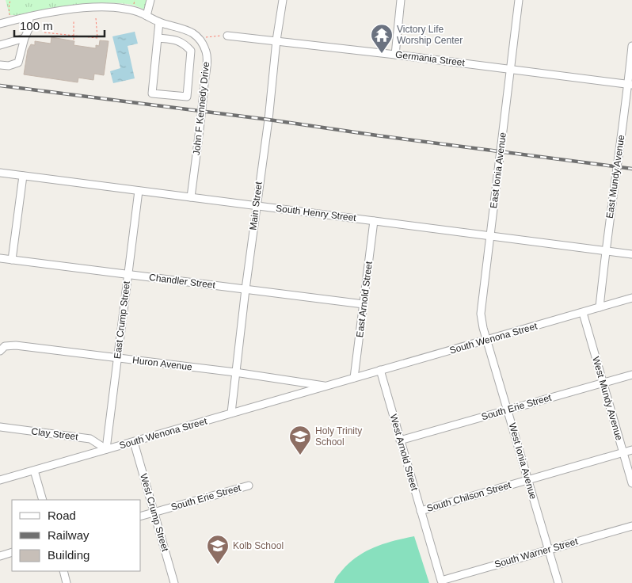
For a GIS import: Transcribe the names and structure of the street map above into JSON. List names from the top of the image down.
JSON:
{
  "streets": {
    "street": [
      "Germania Street",
      "John F Kennedy Drive",
      "East Ionia Avenue",
      "East Mundy Avenue",
      "Main Street",
      "South Henry Street",
      "Chandler Street",
      "East Arnold Street",
      "East Crump Street",
      "South Wenona Street",
      "Huron Avenue",
      "West Mundy Avenue",
      "South Erie Street",
      "Clay Street",
      "West Arnold Street",
      "West Ionia Avenue",
      "South Chilson Street",
      "West Crump Street",
      "South Warner Street"
    ]
  },
  "crossings": [
    ["Germania Street", "East Ionia Avenue"],
    ["Germania Street", "East Mundy Avenue"],
    ["Germania Street", "Main Street"],
    ["John F Kennedy Drive", "South Henry Street"],
    ["East Ionia Avenue", "South Henry Street"],
    ["East Ionia Avenue", "South Wenona Street"],
    ["East Ionia Avenue", "West Ionia Avenue"],
    ["East Mundy Avenue", "South Henry Street"],
    ["East Mundy Avenue", "South Wenona Street"],
    ["Main Street", "South Henry Street"],
    ["Main Street", "Chandler Street"],
    ["Main Street", "South Wenona Street"],
    ["Main Street", "Huron Avenue"],
    ["South Henry Street", "East Arnold Street"],
    ["South Henry Street", "East Crump Street"],
    ["Chandler Street", "East Arnold Street"],
    ["Chandler Street", "East Crump Street"],
    ["East Arnold Street", "South Wenona Street"],
    ["East Crump Street", "South Wenona Street"],
    ["East Crump Street", "Huron Avenue"],
    ["East Crump Street", "Clay Street"],
    ["South Wenona Street", "Huron Avenue"],
    ["South Wenona Street", "West Mundy Avenue"],
    ["South Wenona Street", "Clay Street"],
    ["South Wenona Street", "West Arnold Street"],
    ["South Wenona Street", "West Ionia Avenue"],
    ["South Wenona Street", "West Crump Street"],
    ["West Mundy Avenue", "South Erie Street"],
    ["West Mundy Avenue", "South Chilson Street"],
    ["South Erie Street", "West Arnold Street"],
    ["South Erie Street", "West Ionia Avenue"],
    ["South Erie Street", "West Crump Street"],
    ["West Arnold Street", "South Chilson Street"],
    ["West Arnold Street", "South Warner Street"],
    ["West Ionia Avenue", "South Chilson Street"],
    ["West Ionia Avenue", "South Warner Street"]
  ],
  "places": {
    "temple": ["Victory Life Worship Center"],
    "school or university": ["Holy Trinity School", "Kolb School"]
  },
  "legend": ["Road", "Railway", "Building"],
  "scale_bar": "100 m"
}
